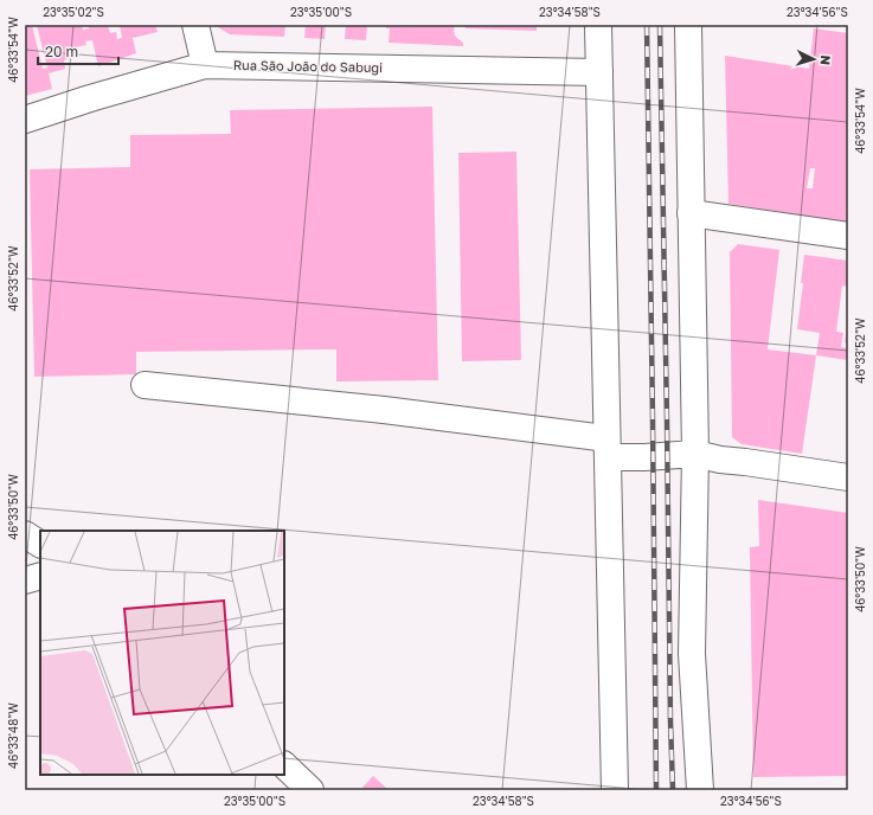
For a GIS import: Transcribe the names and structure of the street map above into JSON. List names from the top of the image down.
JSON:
{
  "streets": {
    "main road": ["Rua São João do Sabugi"]
  },
  "scale_bar": "20 m",
  "north": "right",
  "coordinates": [
    "23°35'02\"S",
    "23°35'00\"S",
    "23°34'58\"S",
    "23°34'56\"S",
    "46°33'54\"W",
    "46°33'52\"W",
    "46°33'50\"W",
    "46°33'48\"W"
  ]
}
